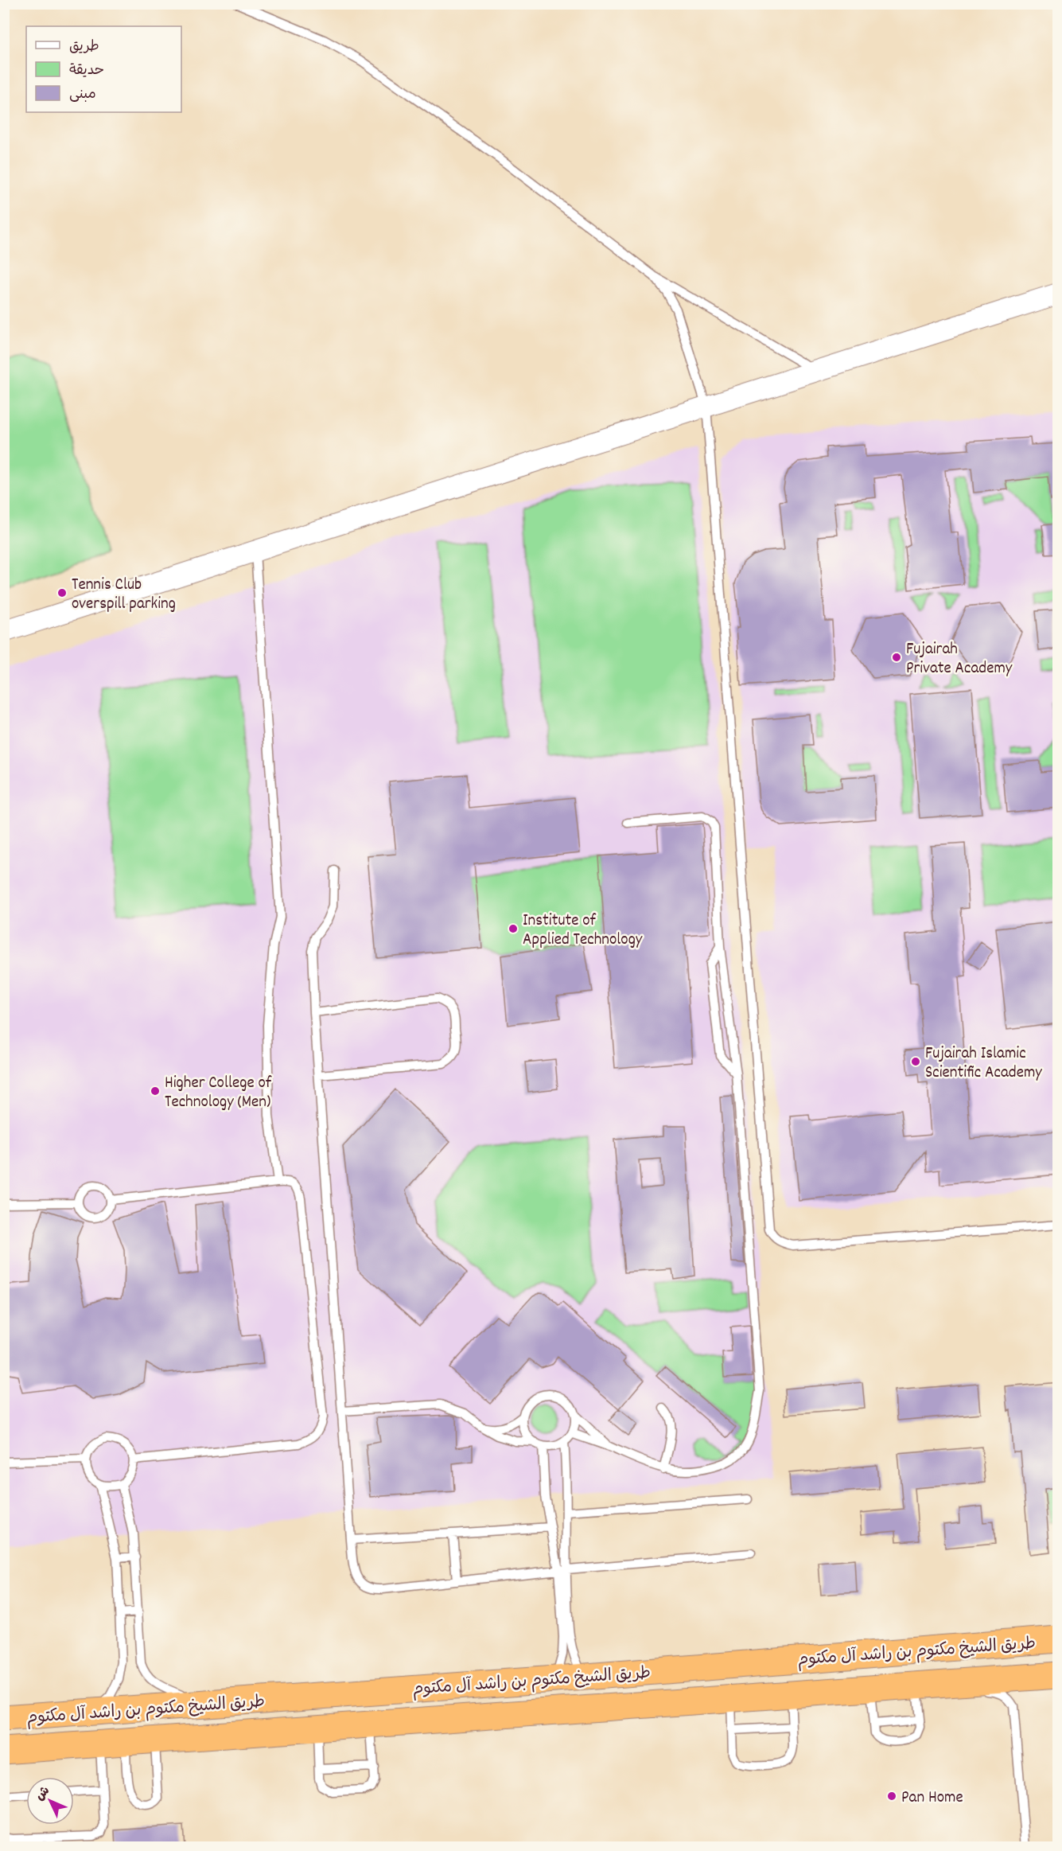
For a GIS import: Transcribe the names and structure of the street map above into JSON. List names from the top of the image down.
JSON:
{
  "streets": {
    "highway": ["طريق الشيخ مكتوم بن راشد آل مكتوم"]
  },
  "places": [
    "Tennis Club overspill parking",
    "Fujairah Private Academy",
    "Institute of Applied Technology",
    "Fujairah Islamic Scientific Academy",
    "Higher College of Technology (Men)",
    "Pan Home"
  ],
  "legend": ["طريق", "حديقة", "مبنى"],
  "north": "top left"
}
